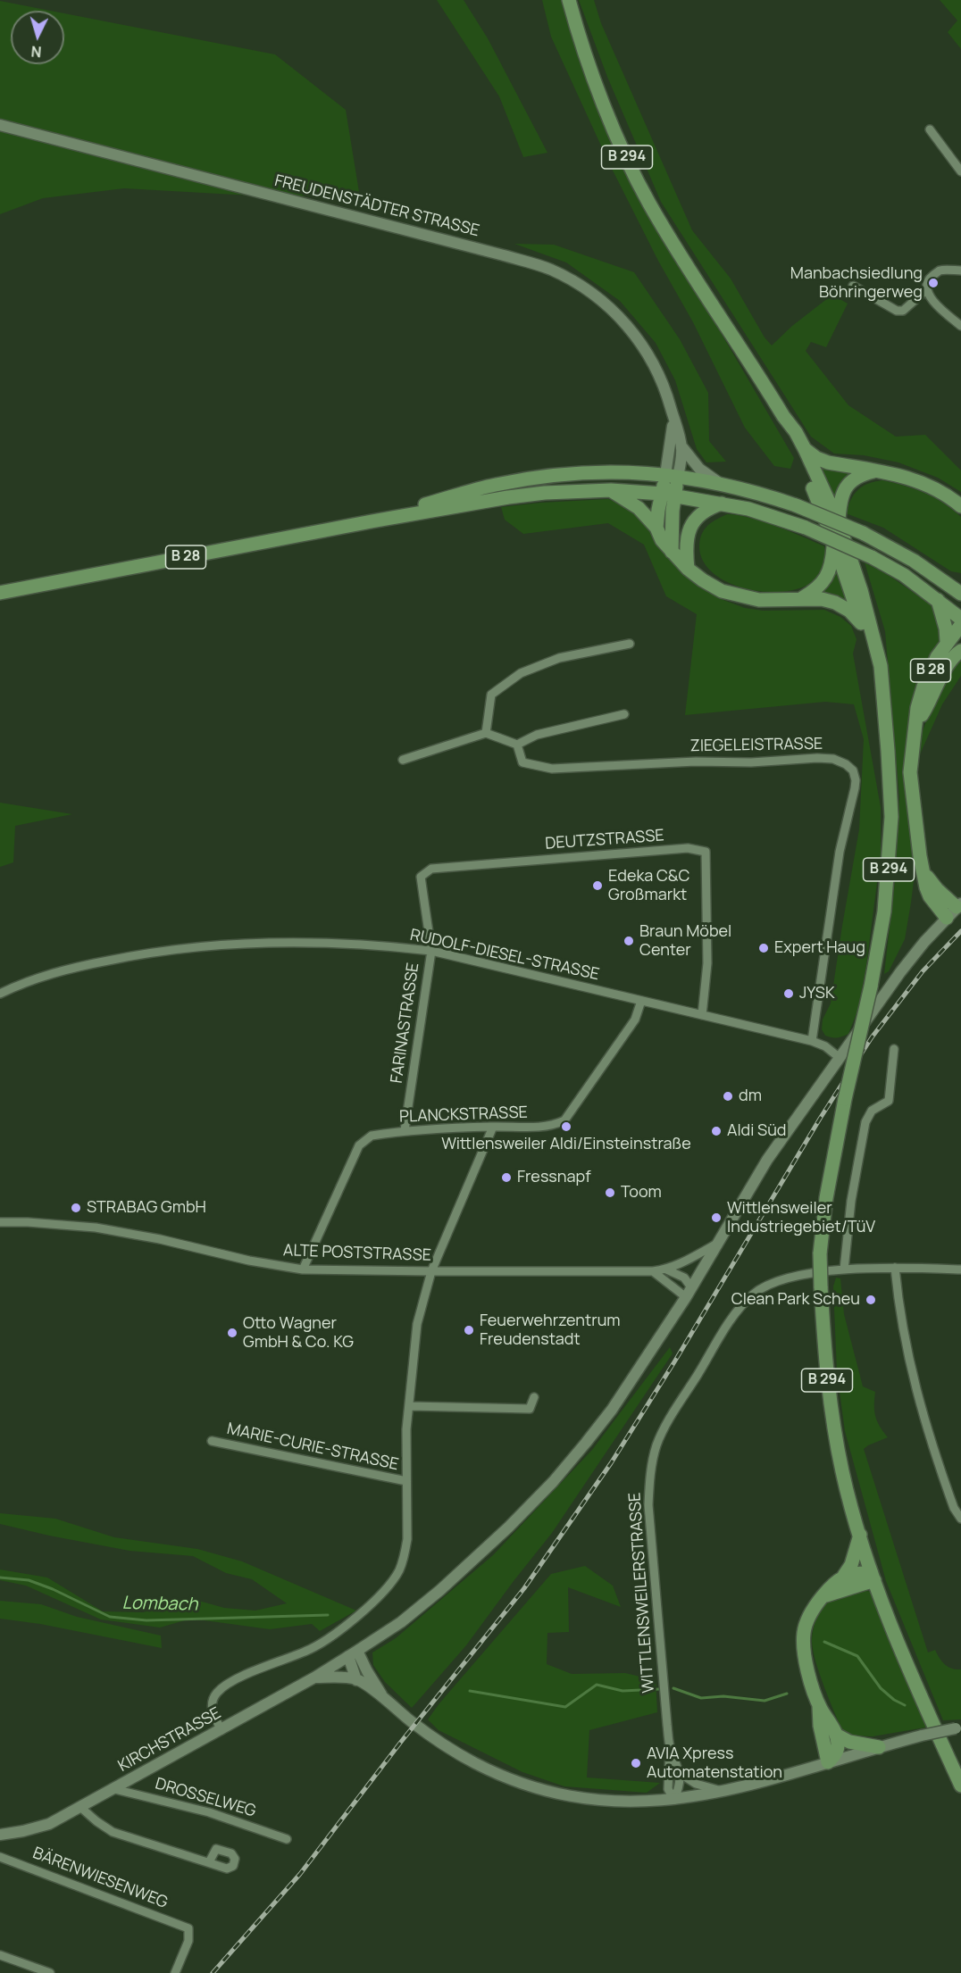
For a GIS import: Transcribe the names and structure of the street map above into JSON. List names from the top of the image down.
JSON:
{
  "streets": {
    "main road": ["B 294", "B 28"],
    "street": [
      "FREUDENSTÄDTER STRASSE",
      "ZIEGELEISTRASSE",
      "DEUTZSTRASSE",
      "RUDOLF-DIESEL-STRASSE",
      "FARINASTRASSE",
      "PLANCKSTRASSE",
      "ALTE POSTSTRASSE",
      "MARIE-CURIE-STRASSE",
      "WITTLENSWEILERSTRASSE",
      "KIRCHSTRASSE",
      "DROSSELWEG",
      "BÄRENWIESENWEG"
    ]
  },
  "crossings": [
    ["FREUDENSTÄDTER STRASSE", "B 28"],
    ["B 28", "KIRCHSTRASSE"],
    ["ZIEGELEISTRASSE", "RUDOLF-DIESEL-STRASSE"],
    ["DEUTZSTRASSE", "RUDOLF-DIESEL-STRASSE"],
    ["DEUTZSTRASSE", "FARINASTRASSE"],
    ["RUDOLF-DIESEL-STRASSE", "FARINASTRASSE"],
    ["RUDOLF-DIESEL-STRASSE", "PLANCKSTRASSE"],
    ["RUDOLF-DIESEL-STRASSE", "KIRCHSTRASSE"],
    ["FARINASTRASSE", "PLANCKSTRASSE"],
    ["PLANCKSTRASSE", "ALTE POSTSTRASSE"],
    ["ALTE POSTSTRASSE", "KIRCHSTRASSE"],
    ["KIRCHSTRASSE", "DROSSELWEG"]
  ],
  "water": ["Lombach"],
  "places": [
    "Manbachsiedlung Böhringerweg",
    "Edeka C&C Großmarkt",
    "Braun Möbel Center",
    "Expert Haug",
    "JYSK",
    "dm",
    "Wittlensweiler Aldi/Einsteinstraße",
    "Aldi Süd",
    "Fressnapf",
    "Toom",
    "STRABAG GmbH",
    "Wittlensweiler Industriegebiet/TüV",
    "Clean Park Scheu",
    "Feuerwehrzentrum Freudenstadt",
    "Otto Wagner GmbH & Co. KG",
    "AVIA Xpress Automatenstation"
  ],
  "north": "bottom"
}
